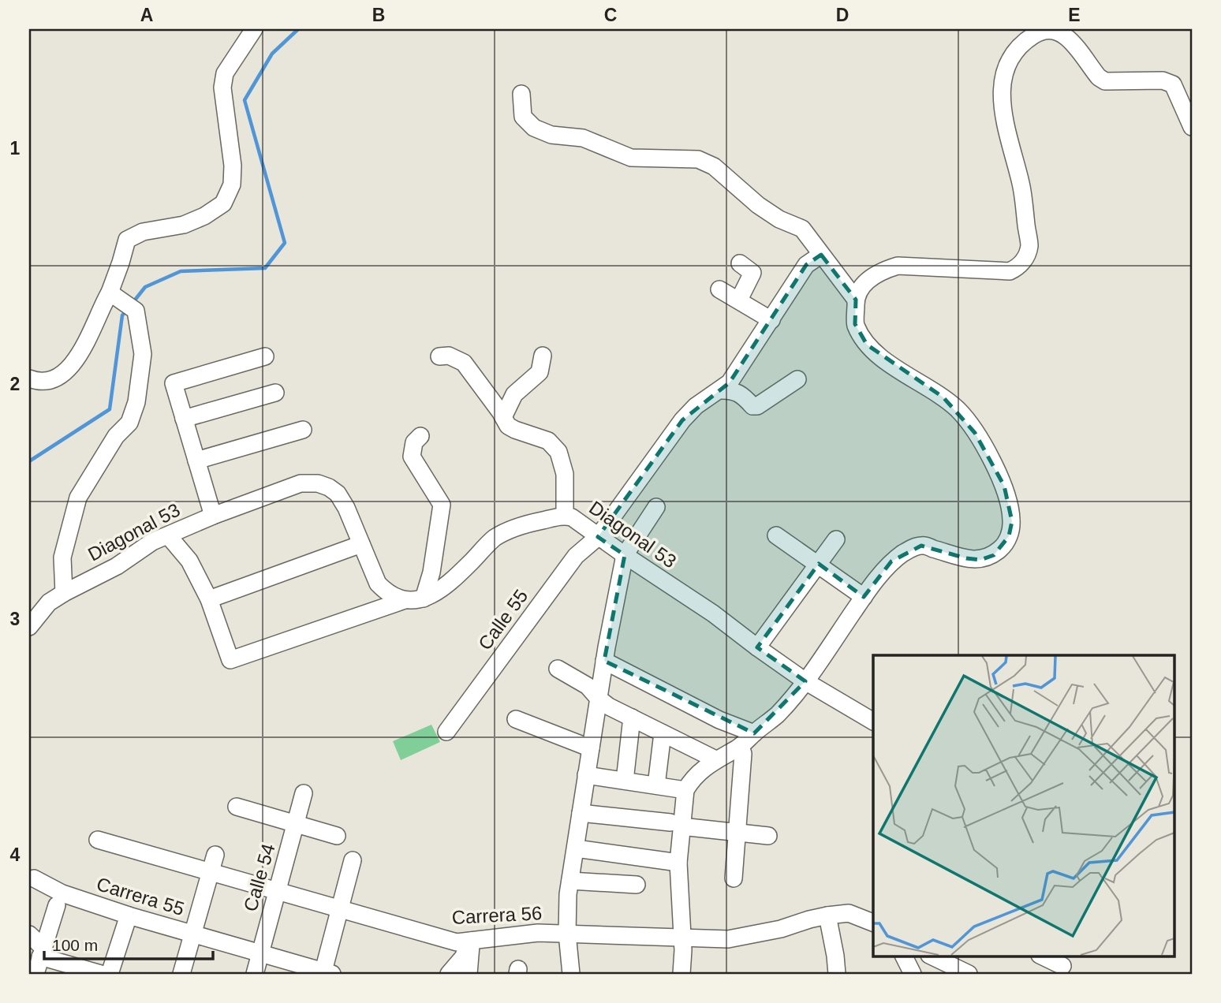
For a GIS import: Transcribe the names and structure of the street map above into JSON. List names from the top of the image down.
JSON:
{
  "streets": {
    "street": [
      "Diagonal 53",
      "Calle 55",
      "Calle 54",
      "Carrera 55",
      "Carrera 56"
    ]
  },
  "crossings": [
    ["Diagonal 53", "Calle 55"],
    ["Calle 54", "Carrera 55"],
    ["Calle 54", "Carrera 56"]
  ],
  "scale_bar": "100 m",
  "grid": {
    "columns": [
      "A",
      "B",
      "C",
      "D",
      "E"
    ],
    "rows": [
      "1",
      "2",
      "3",
      "4"
    ]
  }
}
